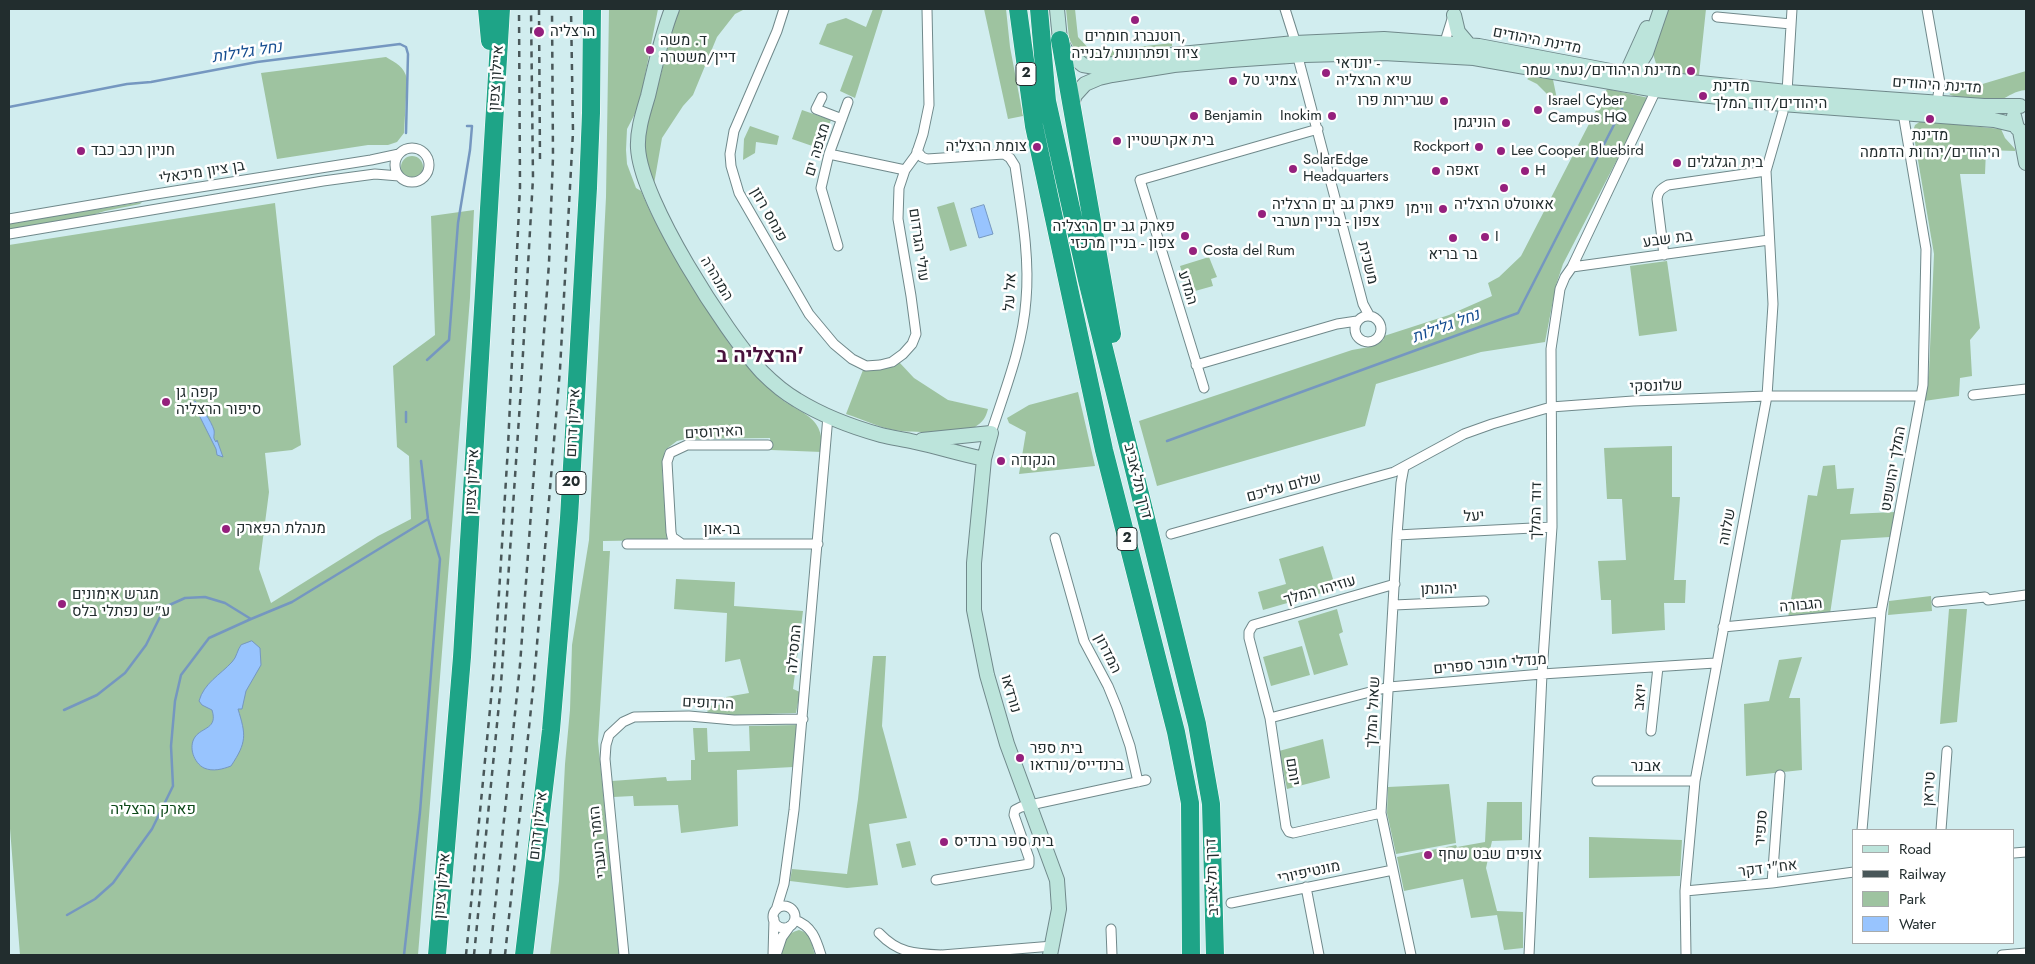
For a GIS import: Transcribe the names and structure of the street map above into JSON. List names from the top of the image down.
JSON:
{
  "streets": {
    "highway": [
      "2",
      "איילון צפון",
      "איילון דרום",
      "דרך תל-אביב",
      "20"
    ],
    "street": [
      "מדינת היהודים",
      "מצפה ים",
      "בן ציון מיכאלי",
      "פנחס רוזן",
      "בת שבע",
      "עולי הגרדום",
      "משכית",
      "המנהרה",
      "המדע",
      "אל על",
      "שלונסקי",
      "האירוסים",
      "המלך יהושפט",
      "שלום עליכם",
      "דוד המלך",
      "יעל",
      "שלווה",
      "בר-און",
      "יהונתן",
      "עוזיהו המלך",
      "הגבורה",
      "המסילה",
      "המדרון",
      "מנדלי מוכר ספרים",
      "נורדאו",
      "יואב",
      "הרדופים",
      "שאול המלך",
      "אבנר",
      "יותם",
      "טיראן",
      "סנפיר",
      "הזמר העברי",
      "אח\"י דקר",
      "מונטיפיורי"
    ]
  },
  "crossings": [
    ["מדינת היהודים", "משכית"],
    ["מדינת היהודים", "המלך יהושפט"],
    ["מדינת היהודים", "דוד המלך"],
    ["מדינת היהודים", "שלווה"],
    ["פנחס רוזן", "עולי הגרדום"],
    ["בת שבע", "דוד המלך"],
    ["בת שבע", "שלווה"],
    ["עולי הגרדום", "אל על"],
    ["משכית", "המדע"],
    ["המנהרה", "אל על"],
    ["המנהרה", "המסילה"],
    ["המנהרה", "נורדאו"],
    ["אל על", "נורדאו"],
    ["שלונסקי", "המלך יהושפט"],
    ["שלונסקי", "שלום עליכם"],
    ["שלונסקי", "דוד המלך"],
    ["שלונסקי", "שלווה"],
    ["שלונסקי", "שאול המלך"],
    ["האירוסים", "בר-און"],
    ["המלך יהושפט", "הגבורה"],
    ["שלום עליכם", "שאול המלך"],
    ["דוד המלך", "יעל"],
    ["דוד המלך", "מנדלי מוכר ספרים"],
    ["יעל", "שאול המלך"],
    ["שלווה", "הגבורה"],
    ["שלווה", "מנדלי מוכר ספרים"],
    ["שלווה", "אבנר"],
    ["שלווה", "אח\"י דקר"],
    ["בר-און", "המסילה"],
    ["יהונתן", "שאול המלך"],
    ["עוזיהו המלך", "שאול המלך"],
    ["עוזיהו המלך", "יותם"],
    ["המסילה", "הרדופים"],
    ["המדרון", "נורדאו"],
    ["מנדלי מוכר ספרים", "יואב"],
    ["מנדלי מוכר ספרים", "שאול המלך"],
    ["מנדלי מוכר ספרים", "יותם"],
    ["הרדופים", "הזמר העברי"],
    ["שאול המלך", "יותם"],
    ["שאול המלך", "מונטיפיורי"],
    ["סנפיר", "אח\"י דקר"]
  ],
  "districts": ["הרצליה ב'"],
  "water": ["נחל גלילות"],
  "parks": ["פארק הרצליה"],
  "places": [
    "רוטנברג חומרים, ציוד ופתרונות לבנייה",
    "הרצליה",
    "ד. משה דיין/משטרה",
    "מדינת היהודים/נעמי שמר",
    "יונדאי - שיא הרצליה",
    "צמיגי טל",
    "מדינת היהודים/דוד המלך",
    "שגרירות פרו",
    "Israel Cyber Campus HQ",
    "Benjamin",
    "Inokim",
    "מדינת היהודים/יהדות הדממה",
    "הוניגמן",
    "בית אקרשטיין",
    "צומת הרצליה",
    "Rockport",
    "חניון רכב כבד",
    "Lee Cooper Bluebird",
    "בית הגלגלים",
    "SolarEdge Headquarters",
    "זאפה",
    "H",
    "אאוטלט הרצליה",
    "ווימן",
    "פארק גב ים הרצליה צפון - בניין מערבי",
    "פארק גב ים הרצליה צפון - בניין מרכזי",
    "I",
    "בר בריא",
    "Costa del Rum",
    "קפה גן סיפור הרצליה",
    "הנקודה",
    "מנהלת הפארק",
    "מגרש אימונים ע\"ש נפתלי בלס",
    "בית ספר ברנדייס/נורדאו",
    "בית ספר ברנדיס",
    "צופים שבט שחף"
  ],
  "legend": [
    "Road",
    "Railway",
    "Park",
    "Water"
  ]
}
